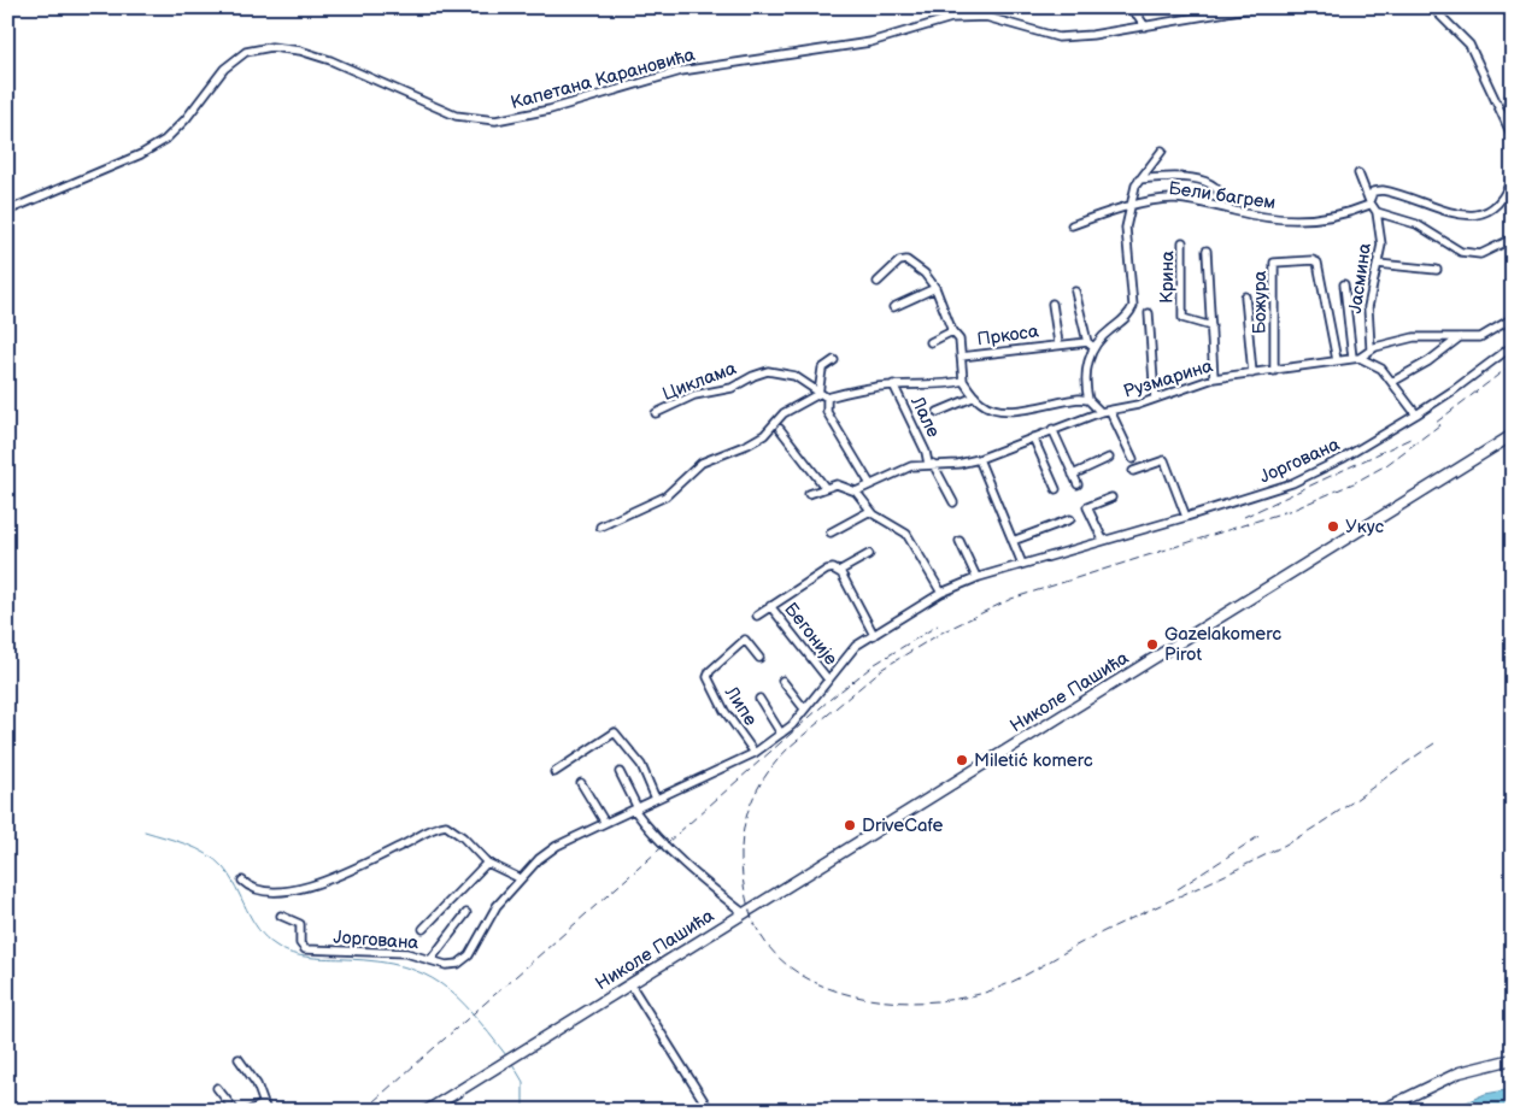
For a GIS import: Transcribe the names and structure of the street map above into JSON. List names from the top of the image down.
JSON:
{
  "streets": {
    "main road": ["Николе Пашића"],
    "street": [
      "Капетана Карановића",
      "Бели багрем",
      "Крина",
      "Јасмина",
      "Божура",
      "Пркоса",
      "Рузмарина",
      "Циклама",
      "Лале",
      "Јоргована",
      "Бегоније",
      "Липе"
    ]
  },
  "crossings": [
    ["Јасмина", "Рузмарина"],
    ["Божура", "Рузмарина"],
    ["Јоргована", "Бегоније"],
    ["Јоргована", "Липе"]
  ],
  "places": [
    "Укус",
    "Gazelakomerc Pirot",
    "Miletić komerc",
    "DriveCafe"
  ]
}
